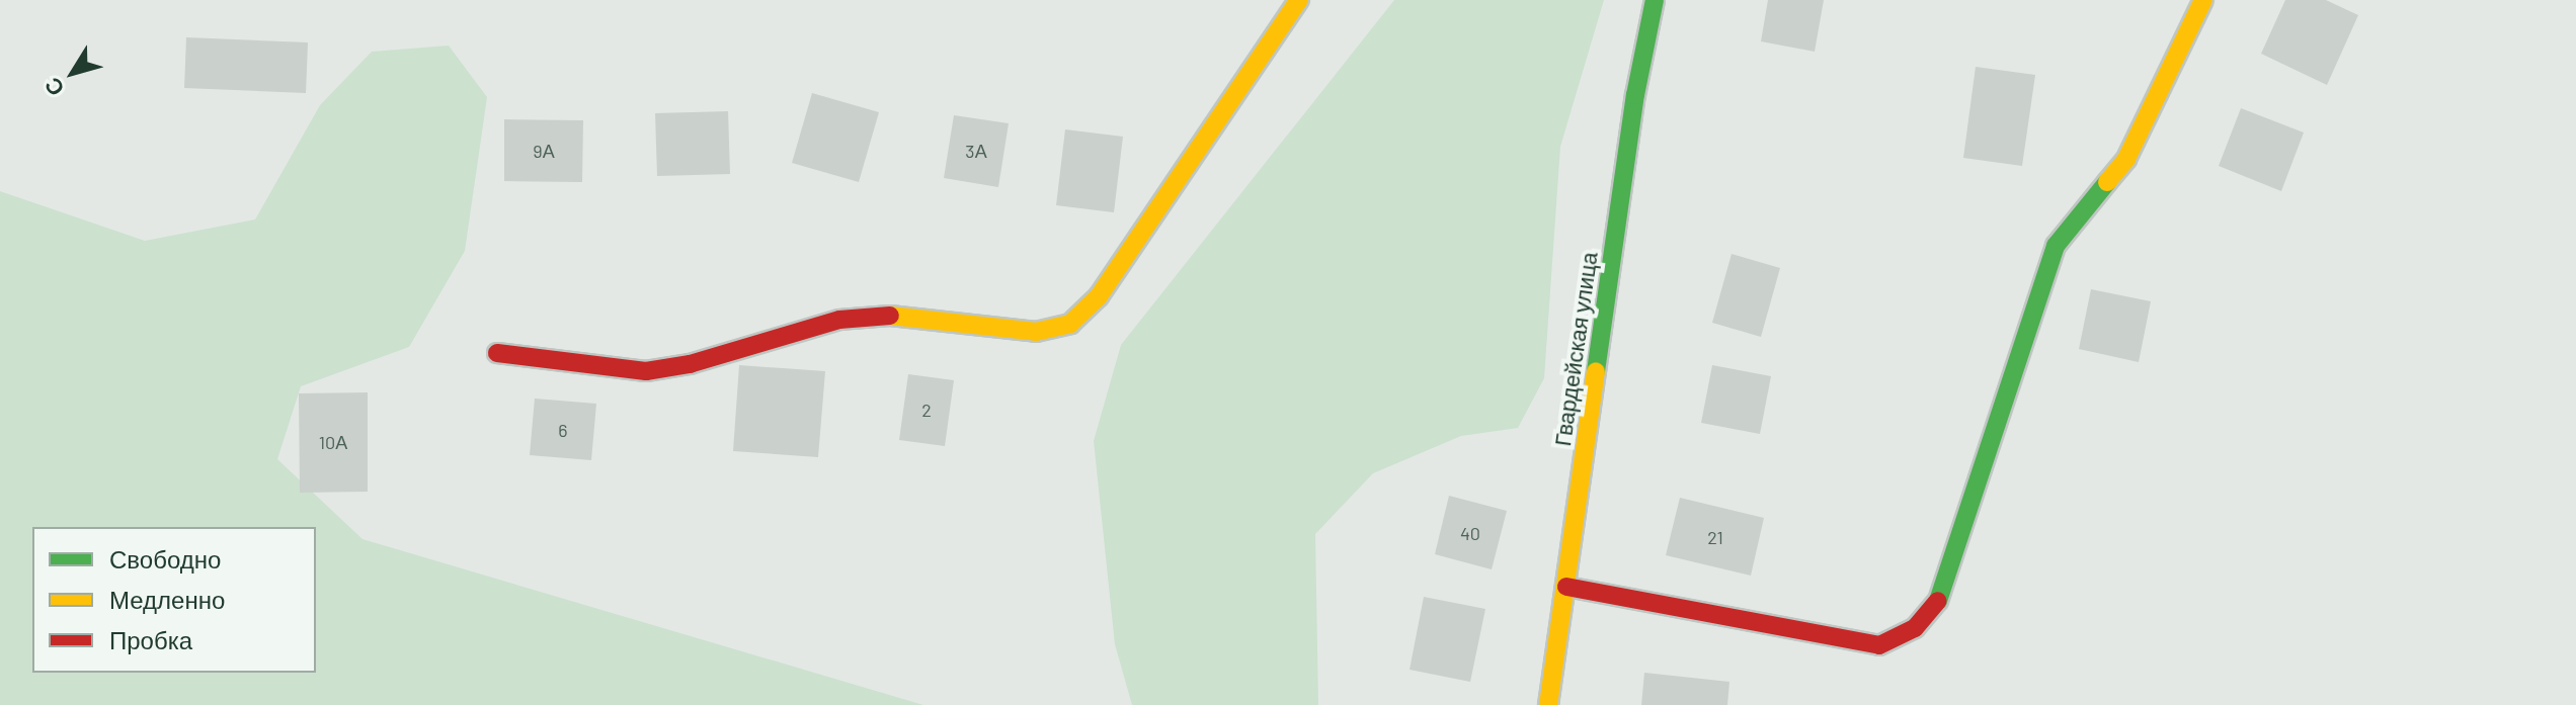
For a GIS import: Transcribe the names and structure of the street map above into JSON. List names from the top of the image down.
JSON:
{
  "streets": {
    "street": ["Гвардейская улица"]
  },
  "house_numbers": [
    "9А",
    "3А",
    "2",
    "6",
    "10А",
    "40",
    "21"
  ],
  "legend": ["Свободно", "Медленно", "Пробка"],
  "north": "bottom left"
}
